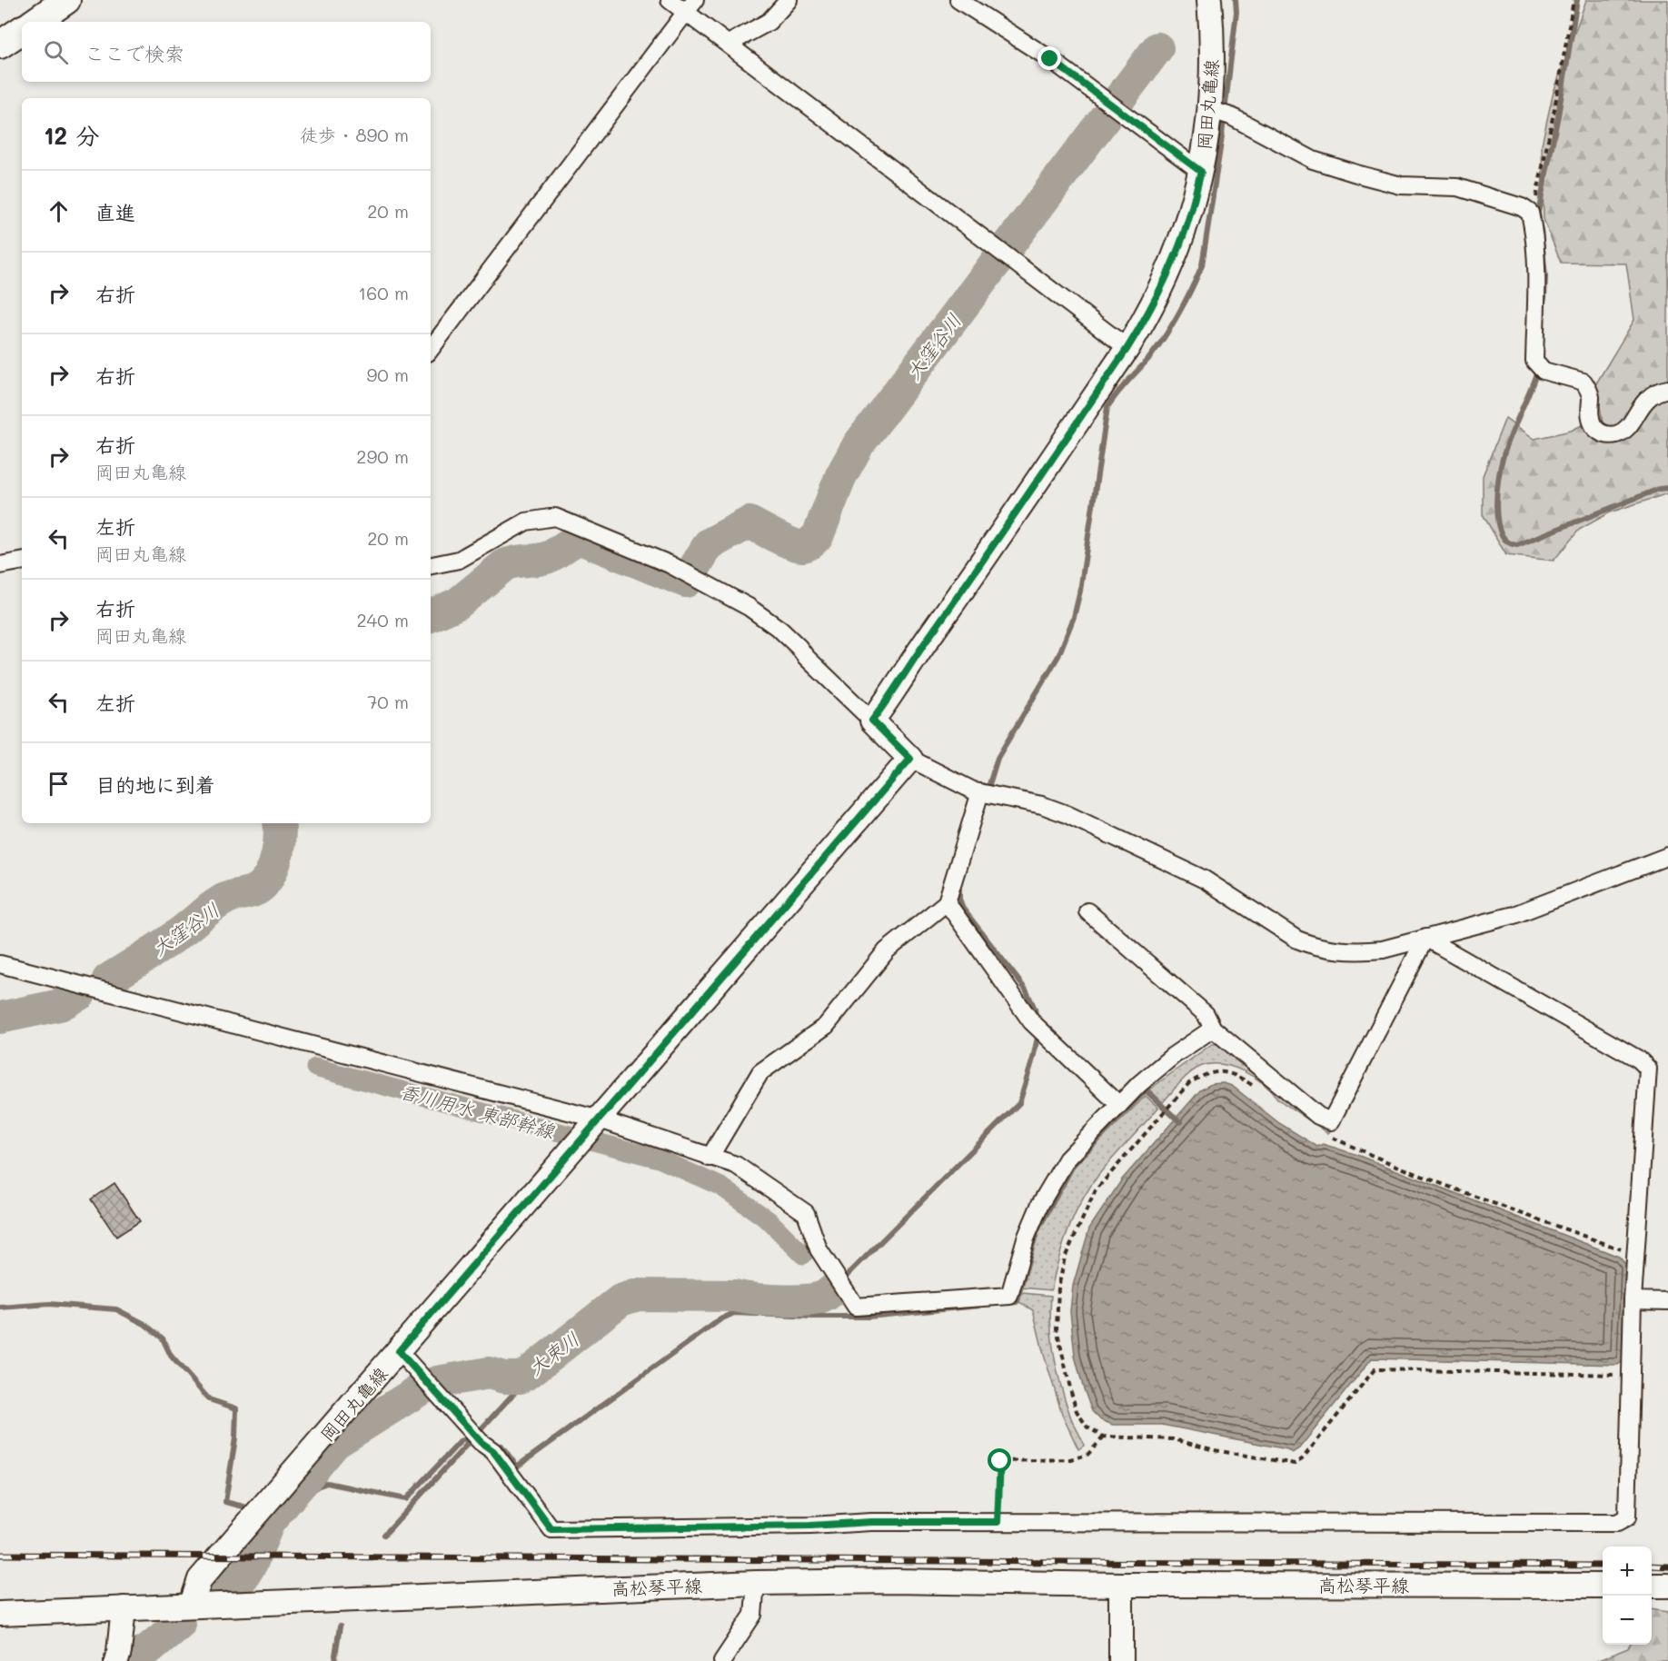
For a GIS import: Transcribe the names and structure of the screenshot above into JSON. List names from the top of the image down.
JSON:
{
  "streets": {
    "main road": ["岡田丸亀線", "高松琴平線"]
  },
  "crossings": [
    ["岡田丸亀線", "高松琴平線"]
  ],
  "water": ["大窪谷川", "香川用水 東部幹線", "大束川"],
  "page": {
    "search": "ここで検索",
    "heading": ["12 分", "徒歩 · 890 m"],
    "list": [
      ["直進", "20 m"],
      ["右折", "160 m"],
      ["右折", "90 m"],
      ["右折", "岡田丸亀線", "290 m"],
      ["左折", "岡田丸亀線", "20 m"],
      ["右折", "岡田丸亀線", "240 m"],
      ["左折", "70 m"],
      "目的地に到着"
    ],
    "map_buttons": ["+", "−"]
  }
}
